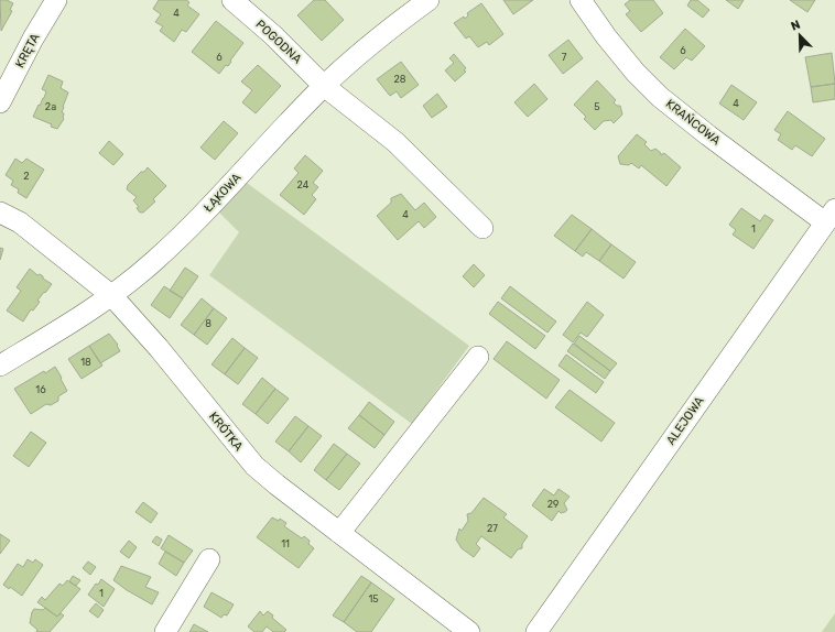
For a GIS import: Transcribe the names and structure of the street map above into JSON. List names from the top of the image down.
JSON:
{
  "streets": {
    "street": [
      "POGODNA",
      "KRĘTA",
      "KRAŃCOWA",
      "ŁĄKOWA",
      "ALEJOWA",
      "KRÓTKA"
    ]
  },
  "crossings": [
    ["POGODNA", "ŁĄKOWA"],
    ["KRAŃCOWA", "ALEJOWA"],
    ["ŁĄKOWA", "KRÓTKA"]
  ],
  "house_numbers": [
    "4",
    "6",
    "6",
    "7",
    "28",
    "4",
    "2a",
    "5",
    "2",
    "24",
    "4",
    "1",
    "8",
    "18",
    "16",
    "29",
    "27",
    "11",
    "1",
    "15"
  ],
  "north": "top left"
}
